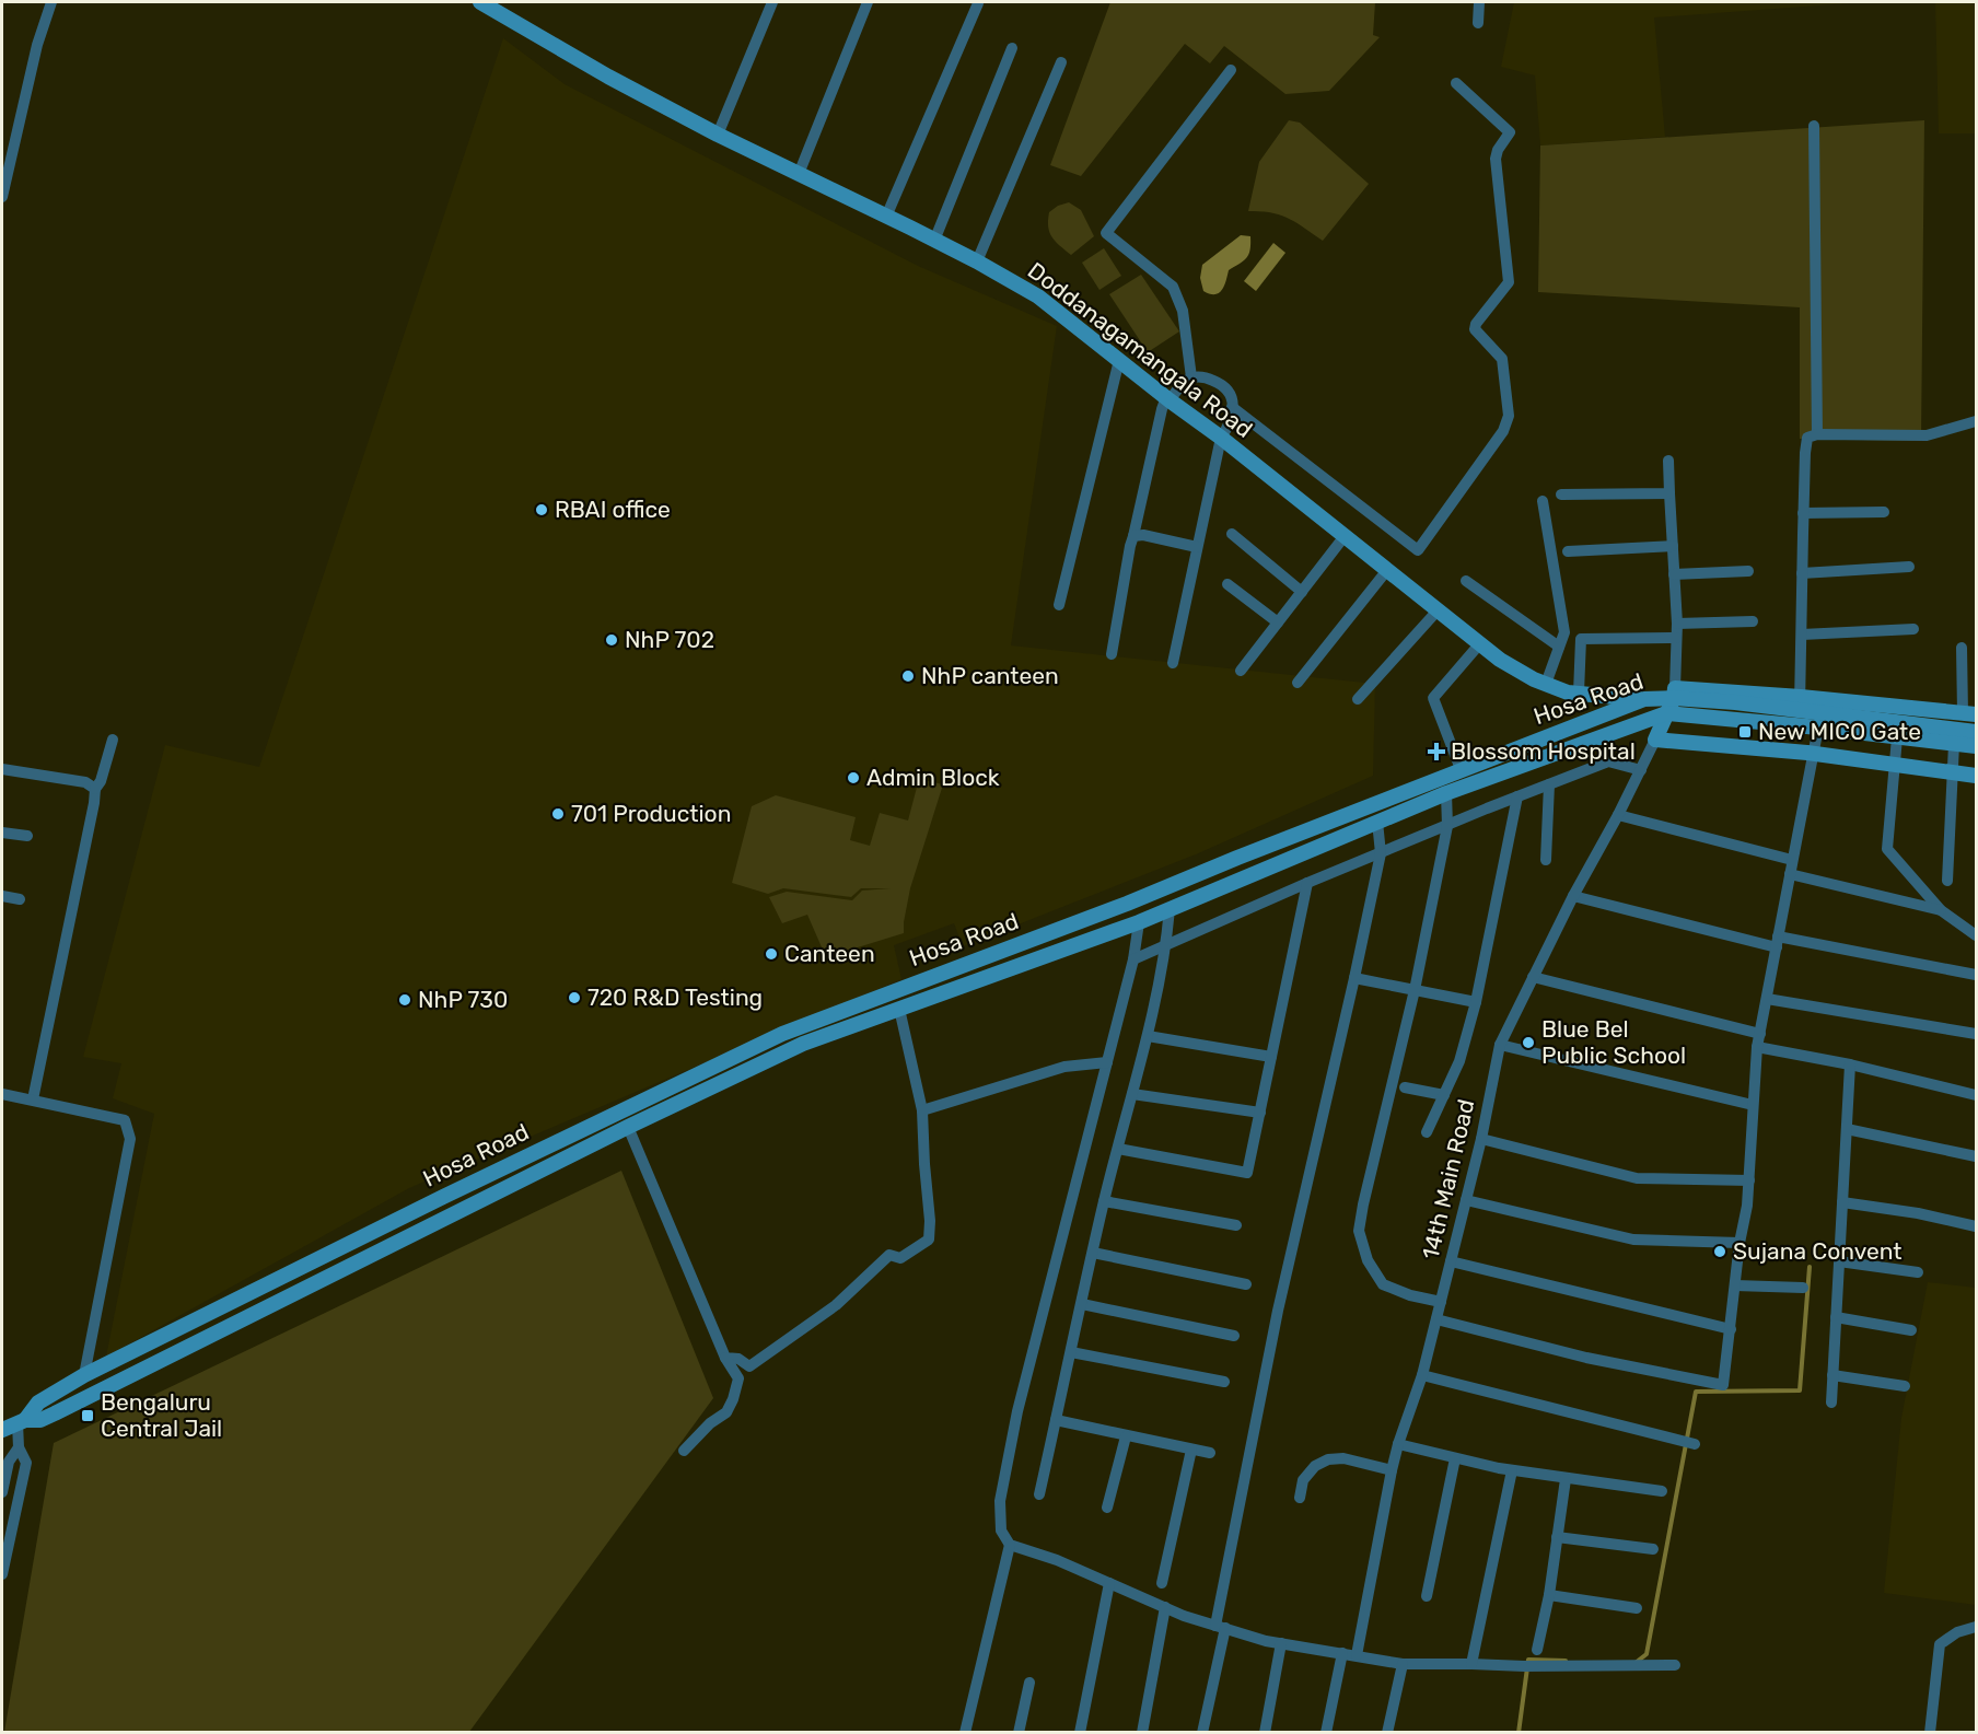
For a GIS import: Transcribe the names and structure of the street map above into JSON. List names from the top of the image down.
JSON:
{
  "streets": {
    "main road": ["Doddanagamangala Road", "Hosa Road"],
    "street": ["14th Main Road"]
  },
  "crossings": [
    ["Doddanagamangala Road", "Hosa Road"]
  ],
  "places": {
    "other": [
      "RBAI office",
      "NhP 702",
      "NhP canteen",
      "Admin Block",
      "701 Production",
      "Canteen",
      "720 R&D Testing",
      "NhP 730",
      "Blue Bel Public School",
      "Sujana Convent"
    ],
    "transit": ["New MICO Gate", "Bengaluru Central Jail"],
    "health": ["Blossom Hospital"]
  }
}
